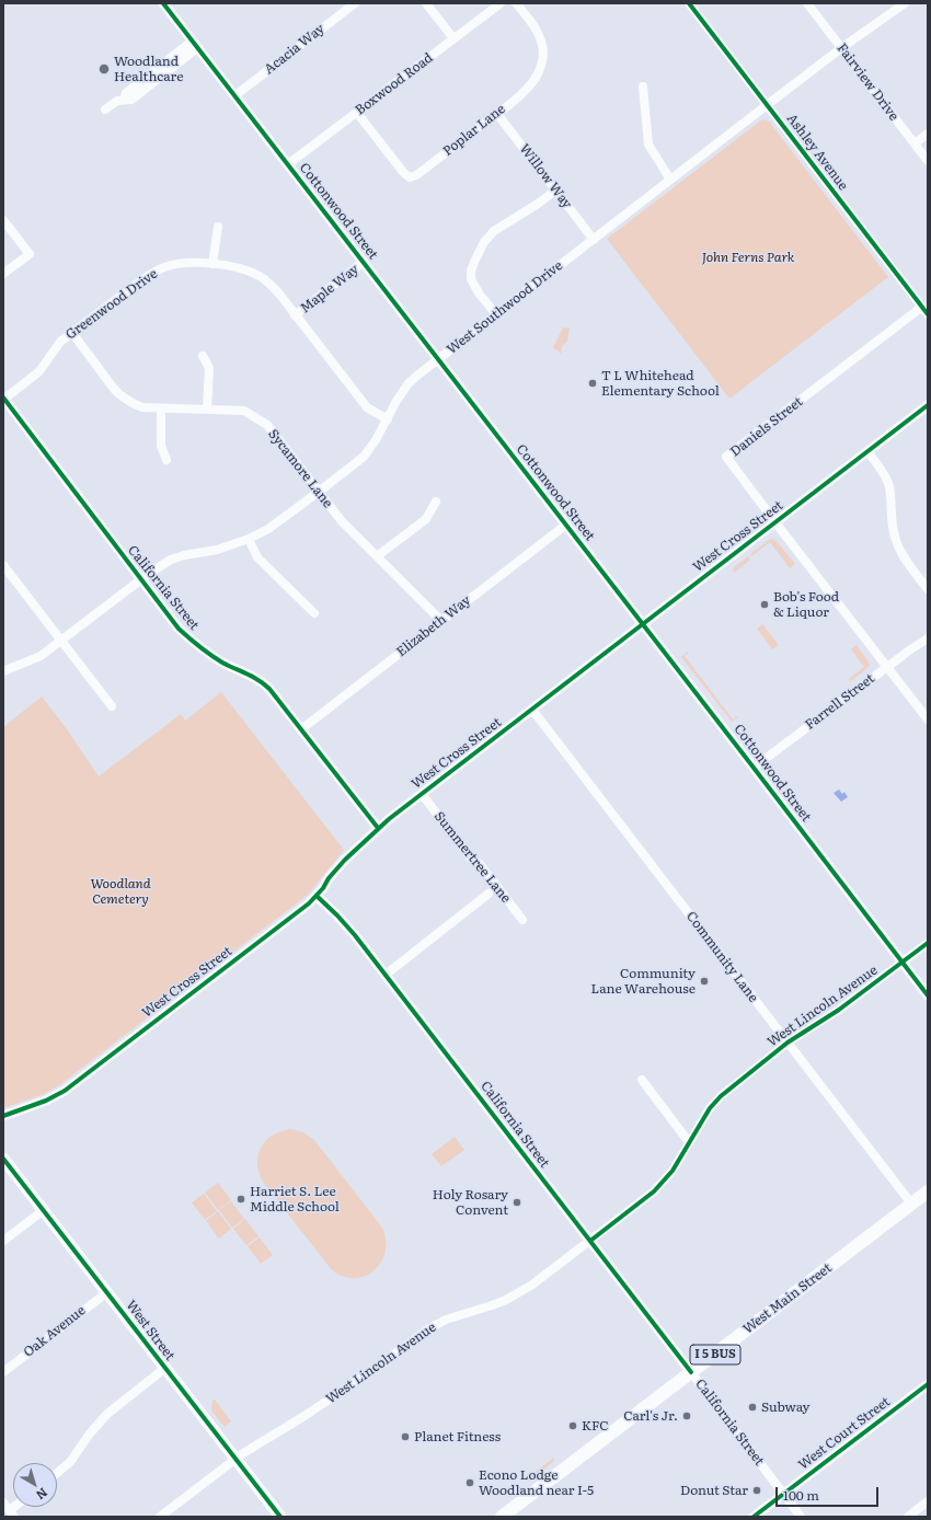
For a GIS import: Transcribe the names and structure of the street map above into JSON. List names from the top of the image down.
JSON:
{
  "streets": {
    "main road": ["West Main Street", "West Street", "I 5 BUS"],
    "street": [
      "Acacia Way",
      "Fairview Drive",
      "Boxwood Road",
      "Poplar Lane",
      "Ashley Avenue",
      "Willow Way",
      "Cottonwood Street",
      "Maple Way",
      "Greenwood Drive",
      "West Southwood Drive",
      "Daniels Street",
      "Sycamore Lane",
      "West Cross Street",
      "California Street",
      "Elizabeth Way",
      "Farrell Street",
      "Summertree Lane",
      "Community Lane",
      "West Lincoln Avenue",
      "Oak Avenue",
      "West Court Street"
    ]
  },
  "crossings": [
    ["Acacia Way", "Cottonwood Street"],
    ["Fairview Drive", "West Southwood Drive"],
    ["Boxwood Road", "Poplar Lane"],
    ["Boxwood Road", "Cottonwood Street"],
    ["Poplar Lane", "Willow Way"],
    ["Ashley Avenue", "West Southwood Drive"],
    ["Ashley Avenue", "Daniels Street"],
    ["Willow Way", "West Southwood Drive"],
    ["Cottonwood Street", "Maple Way"],
    ["Cottonwood Street", "West Southwood Drive"],
    ["Cottonwood Street", "West Cross Street"],
    ["Cottonwood Street", "Elizabeth Way"],
    ["Cottonwood Street", "Farrell Street"],
    ["Cottonwood Street", "West Lincoln Avenue"],
    ["Maple Way", "Greenwood Drive"],
    ["Greenwood Drive", "West Southwood Drive"],
    ["Greenwood Drive", "Sycamore Lane"],
    ["Greenwood Drive", "California Street"],
    ["West Southwood Drive", "Sycamore Lane"],
    ["West Southwood Drive", "California Street"],
    ["Daniels Street", "West Cross Street"],
    ["Daniels Street", "Farrell Street"],
    ["Sycamore Lane", "Elizabeth Way"],
    ["West Cross Street", "California Street"],
    ["West Cross Street", "Summertree Lane"],
    ["West Cross Street", "Community Lane"],
    ["California Street", "Elizabeth Way"],
    ["California Street", "West Lincoln Avenue"],
    ["California Street", "West Main Street"],
    ["California Street", "West Court Street"],
    ["Community Lane", "West Lincoln Avenue"],
    ["Community Lane", "West Main Street"],
    ["West Lincoln Avenue", "West Street"],
    ["West Street", "Oak Avenue"]
  ],
  "parks": ["John Ferns Park", "Woodland Cemetery"],
  "places": [
    "Woodland Healthcare",
    "T L Whitehead Elementary School",
    "Bob's Food & Liquor",
    "Community Lane Warehouse",
    "Harriet S. Lee Middle School",
    "Holy Rosary Convent",
    "Subway",
    "Carl's Jr.",
    "KFC",
    "Planet Fitness",
    "Econo Lodge Woodland near I-5",
    "Donut Star"
  ],
  "scale_bar": "100 m",
  "north": "bottom right"
}
